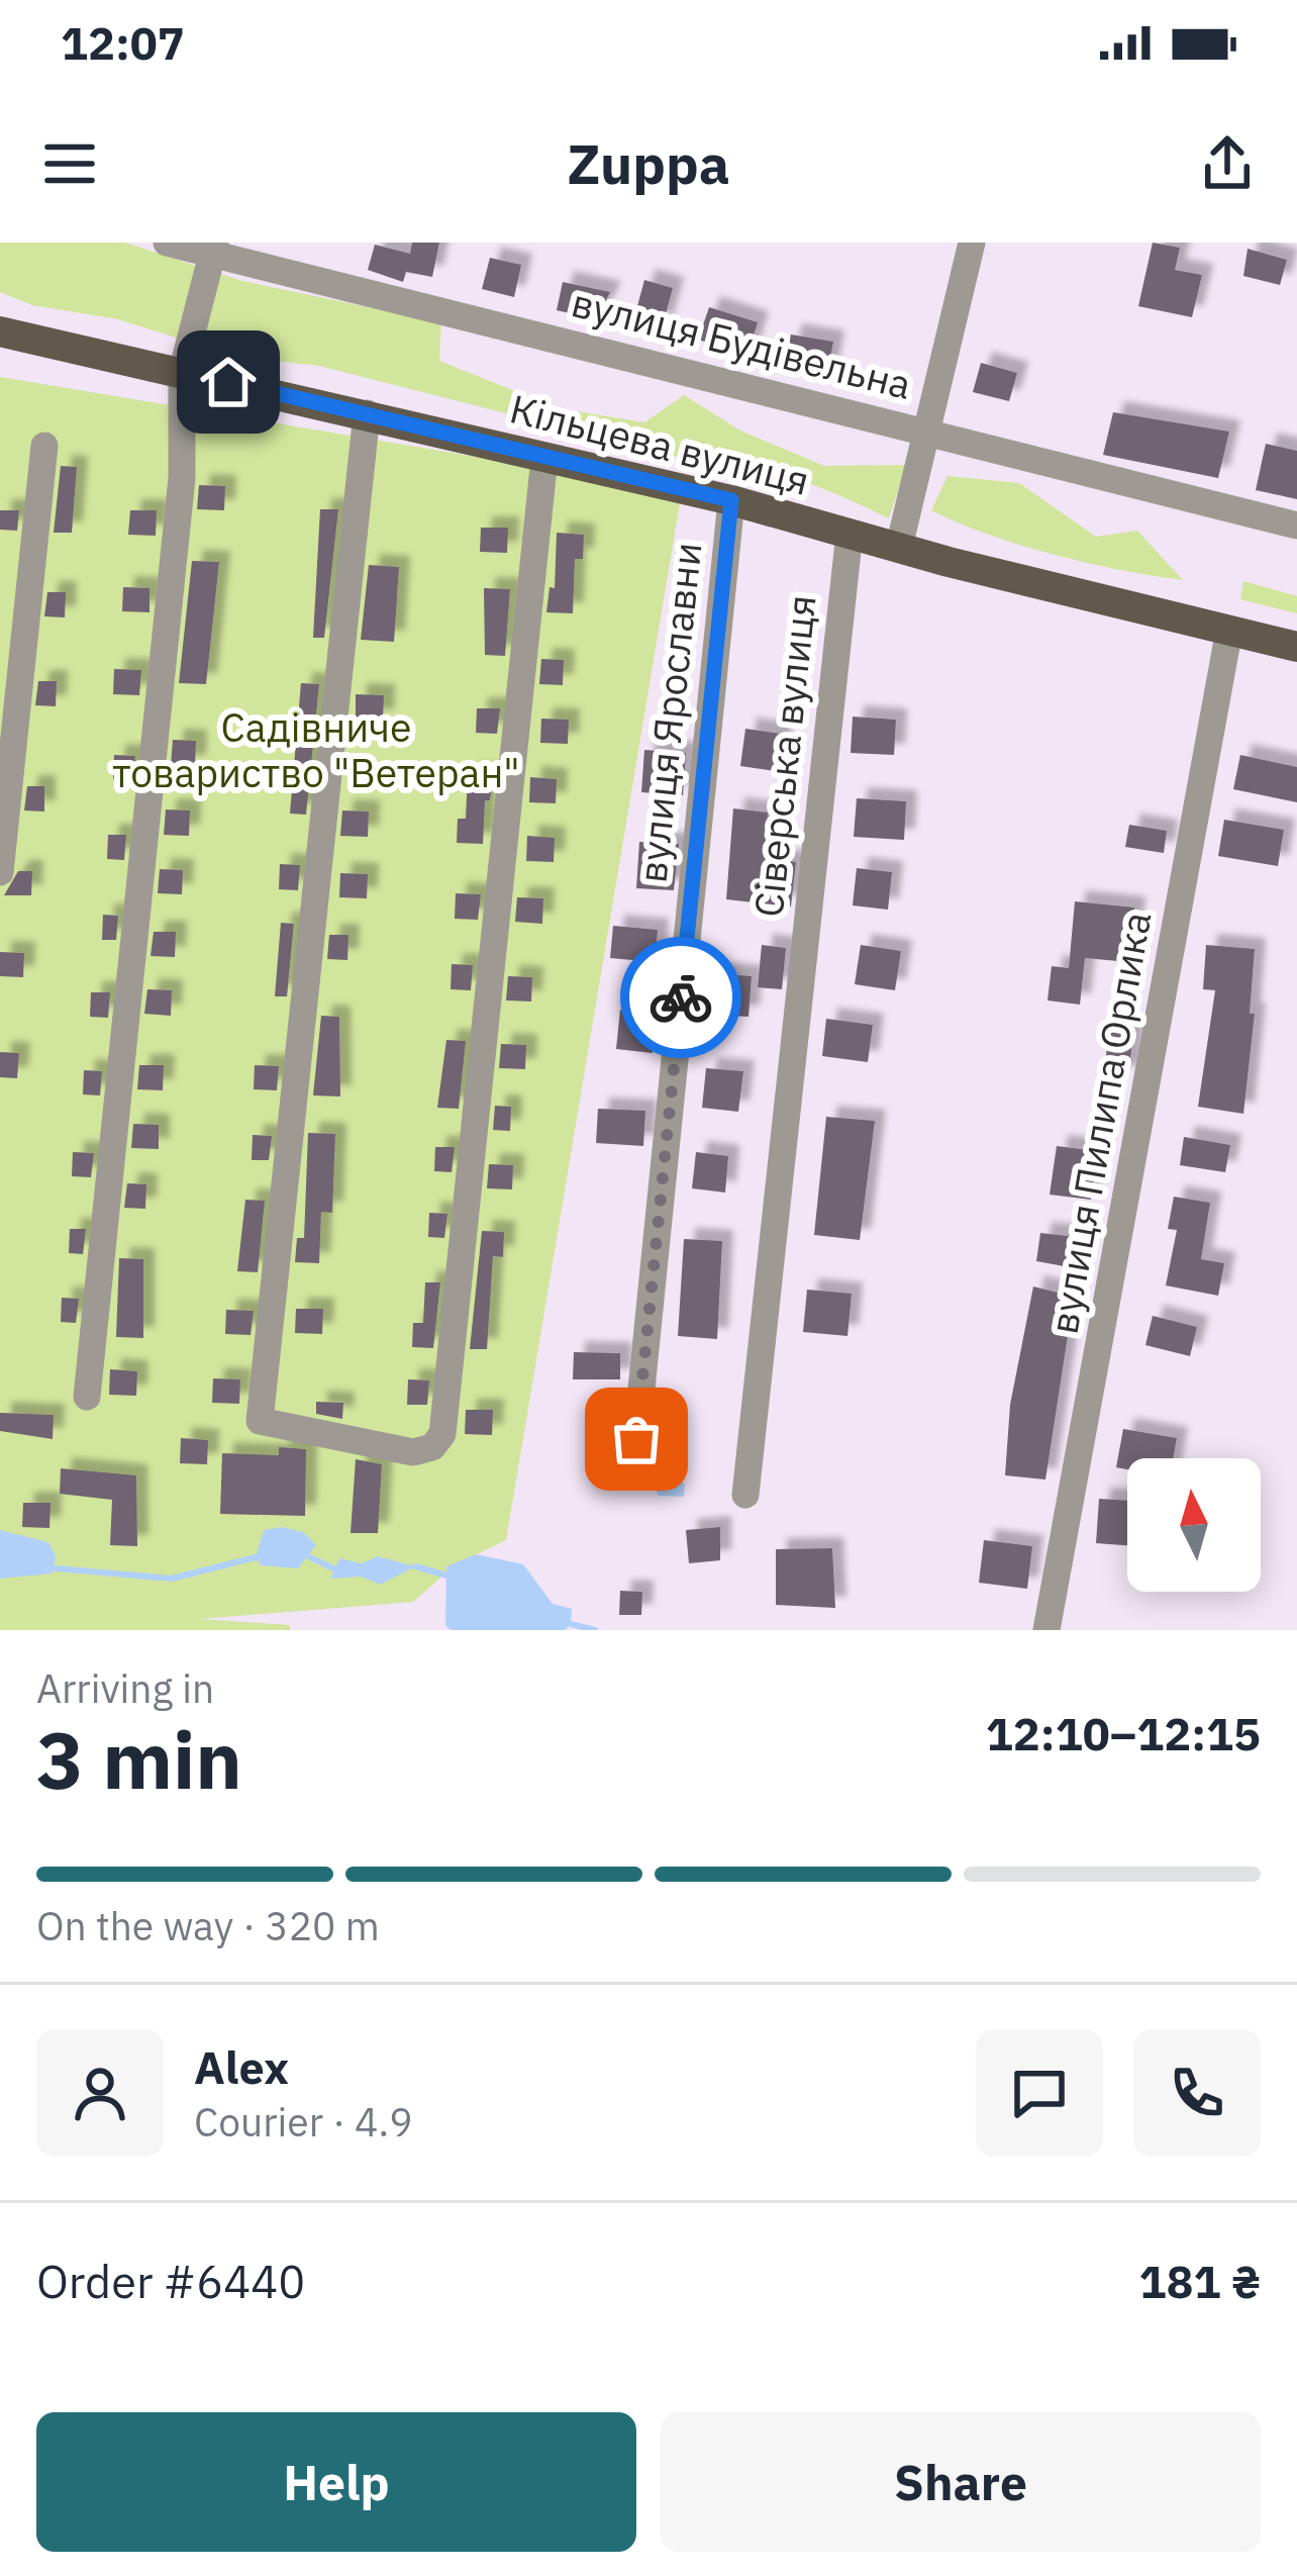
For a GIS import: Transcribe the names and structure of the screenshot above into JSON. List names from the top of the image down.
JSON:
{
  "streets": {
    "main road": ["Кільцева вулиця"],
    "street": [
      "вулиця Будівельна",
      "вулиця Ярославни",
      "Сіверська вулиця",
      "вулиця Пилипа Орлика"
    ]
  },
  "crossings": [
    ["Кільцева вулиця", "вулиця Ярославни"],
    ["Кільцева вулиця", "Сіверська вулиця"],
    ["Кільцева вулиця", "вулиця Пилипа Орлика"]
  ],
  "parks": ["Садівниче товариство \"Ветеран\""],
  "north": "top",
  "page": {
    "status": "12:07",
    "header": "Zuppa",
    "heading": ["3 min", "Arriving in", "12:10–12:15"],
    "panel": [
      "Alex",
      "Courier · 4.9",
      "Order #6440",
      "181 ₴"
    ],
    "bar": "On the way · 320 m",
    "buttons": ["Help", "Share"]
  }
}
